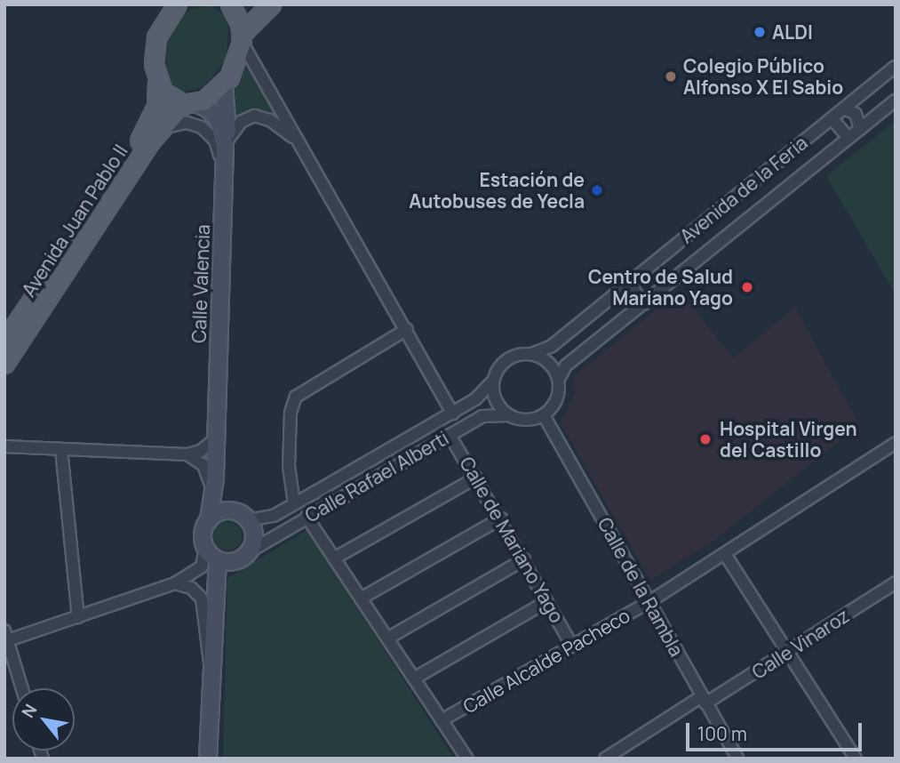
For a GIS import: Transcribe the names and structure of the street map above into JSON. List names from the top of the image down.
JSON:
{
  "streets": {
    "main road": ["Avenida Juan Pablo II", "Calle Valencia"],
    "street": [
      "Avenida de la Feria",
      "Calle Rafael Alberti",
      "Calle de Mariano Yago",
      "Calle de la Rambla",
      "Calle Vinaroz",
      "Calle Alcalde Pacheco"
    ]
  },
  "crossings": [
    ["Avenida de la Feria", "Calle Rafael Alberti"],
    ["Avenida de la Feria", "Calle de la Rambla"],
    ["Avenida Juan Pablo II", "Calle Valencia"],
    ["Calle Valencia", "Calle Rafael Alberti"],
    ["Calle Rafael Alberti", "Calle de Mariano Yago"],
    ["Calle Rafael Alberti", "Calle de la Rambla"],
    ["Calle de Mariano Yago", "Calle Alcalde Pacheco"],
    ["Calle de la Rambla", "Calle Vinaroz"],
    ["Calle de la Rambla", "Calle Alcalde Pacheco"]
  ],
  "places": [
    "ALDI",
    "Colegio Público Alfonso X El Sabio",
    "Estación de Autobuses de Yecla",
    "Centro de Salud Mariano Yago",
    "Hospital Virgen del Castillo"
  ],
  "scale_bar": "100 m",
  "north": "top left"
}
